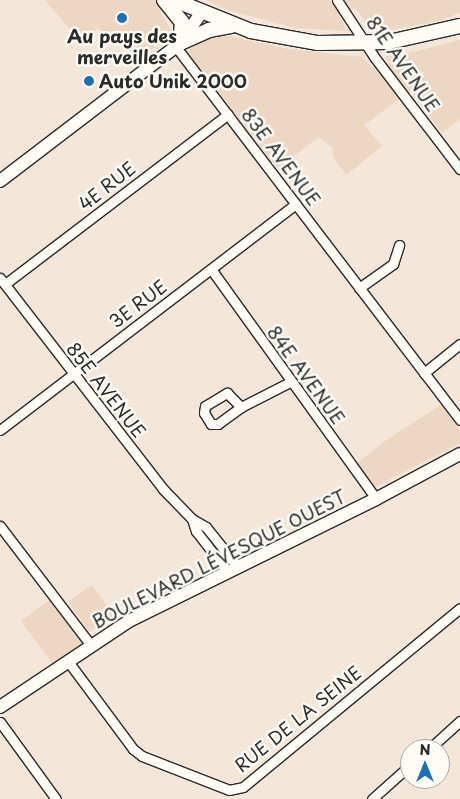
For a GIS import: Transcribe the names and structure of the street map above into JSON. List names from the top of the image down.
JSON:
{
  "streets": {
    "street": [
      "81E AVENUE",
      "83E AVENUE",
      "4E RUE",
      "3E RUE",
      "84E AVENUE",
      "85E AVENUE",
      "BOULEVARD LÉVESQUE OUEST",
      "RUE DE LA SEINE"
    ]
  },
  "crossings": [
    ["83E AVENUE", "4E RUE"],
    ["83E AVENUE", "3E RUE"],
    ["4E RUE", "85E AVENUE"],
    ["3E RUE", "84E AVENUE"],
    ["3E RUE", "85E AVENUE"],
    ["84E AVENUE", "BOULEVARD LÉVESQUE OUEST"],
    ["85E AVENUE", "BOULEVARD LÉVESQUE OUEST"],
    ["BOULEVARD LÉVESQUE OUEST", "RUE DE LA SEINE"]
  ],
  "places": ["Au pays des merveilles", "Auto Unik 2000"],
  "north": "top"
}
